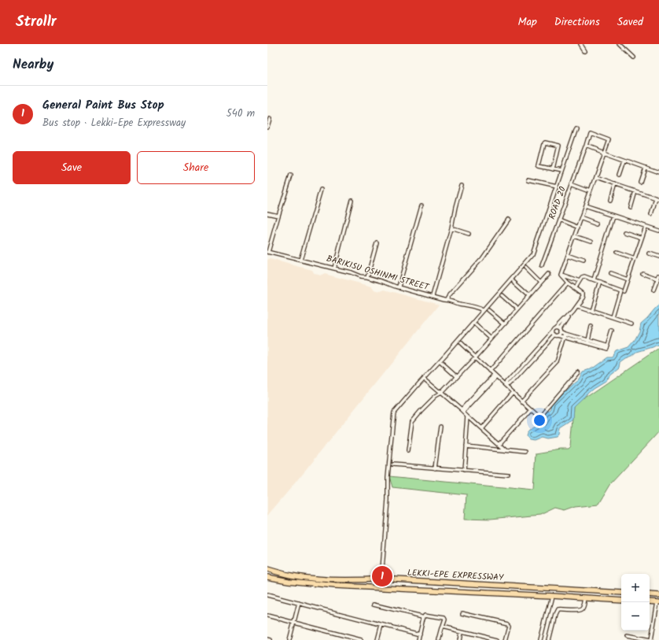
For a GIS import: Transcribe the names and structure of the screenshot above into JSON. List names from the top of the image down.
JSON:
{
  "streets": {
    "highway": ["LEKKI-EPE EXPRESSWAY"],
    "street": ["ROAD 20", "BARIKISU OSHINMI STREET"]
  },
  "page": {
    "header": "Strollr",
    "nav": ["Map", "Directions", "Saved"],
    "heading": "Nearby",
    "list": [
      {
        "mark": "1",
        "name": "General Paint Bus Stop",
        "note": "Bus stop · Lekki-Epe Expressway",
        "value": "540 m"
      }
    ],
    "buttons": ["Save", "Share"],
    "pins": "1",
    "map_buttons": ["+", "−"]
  }
}
